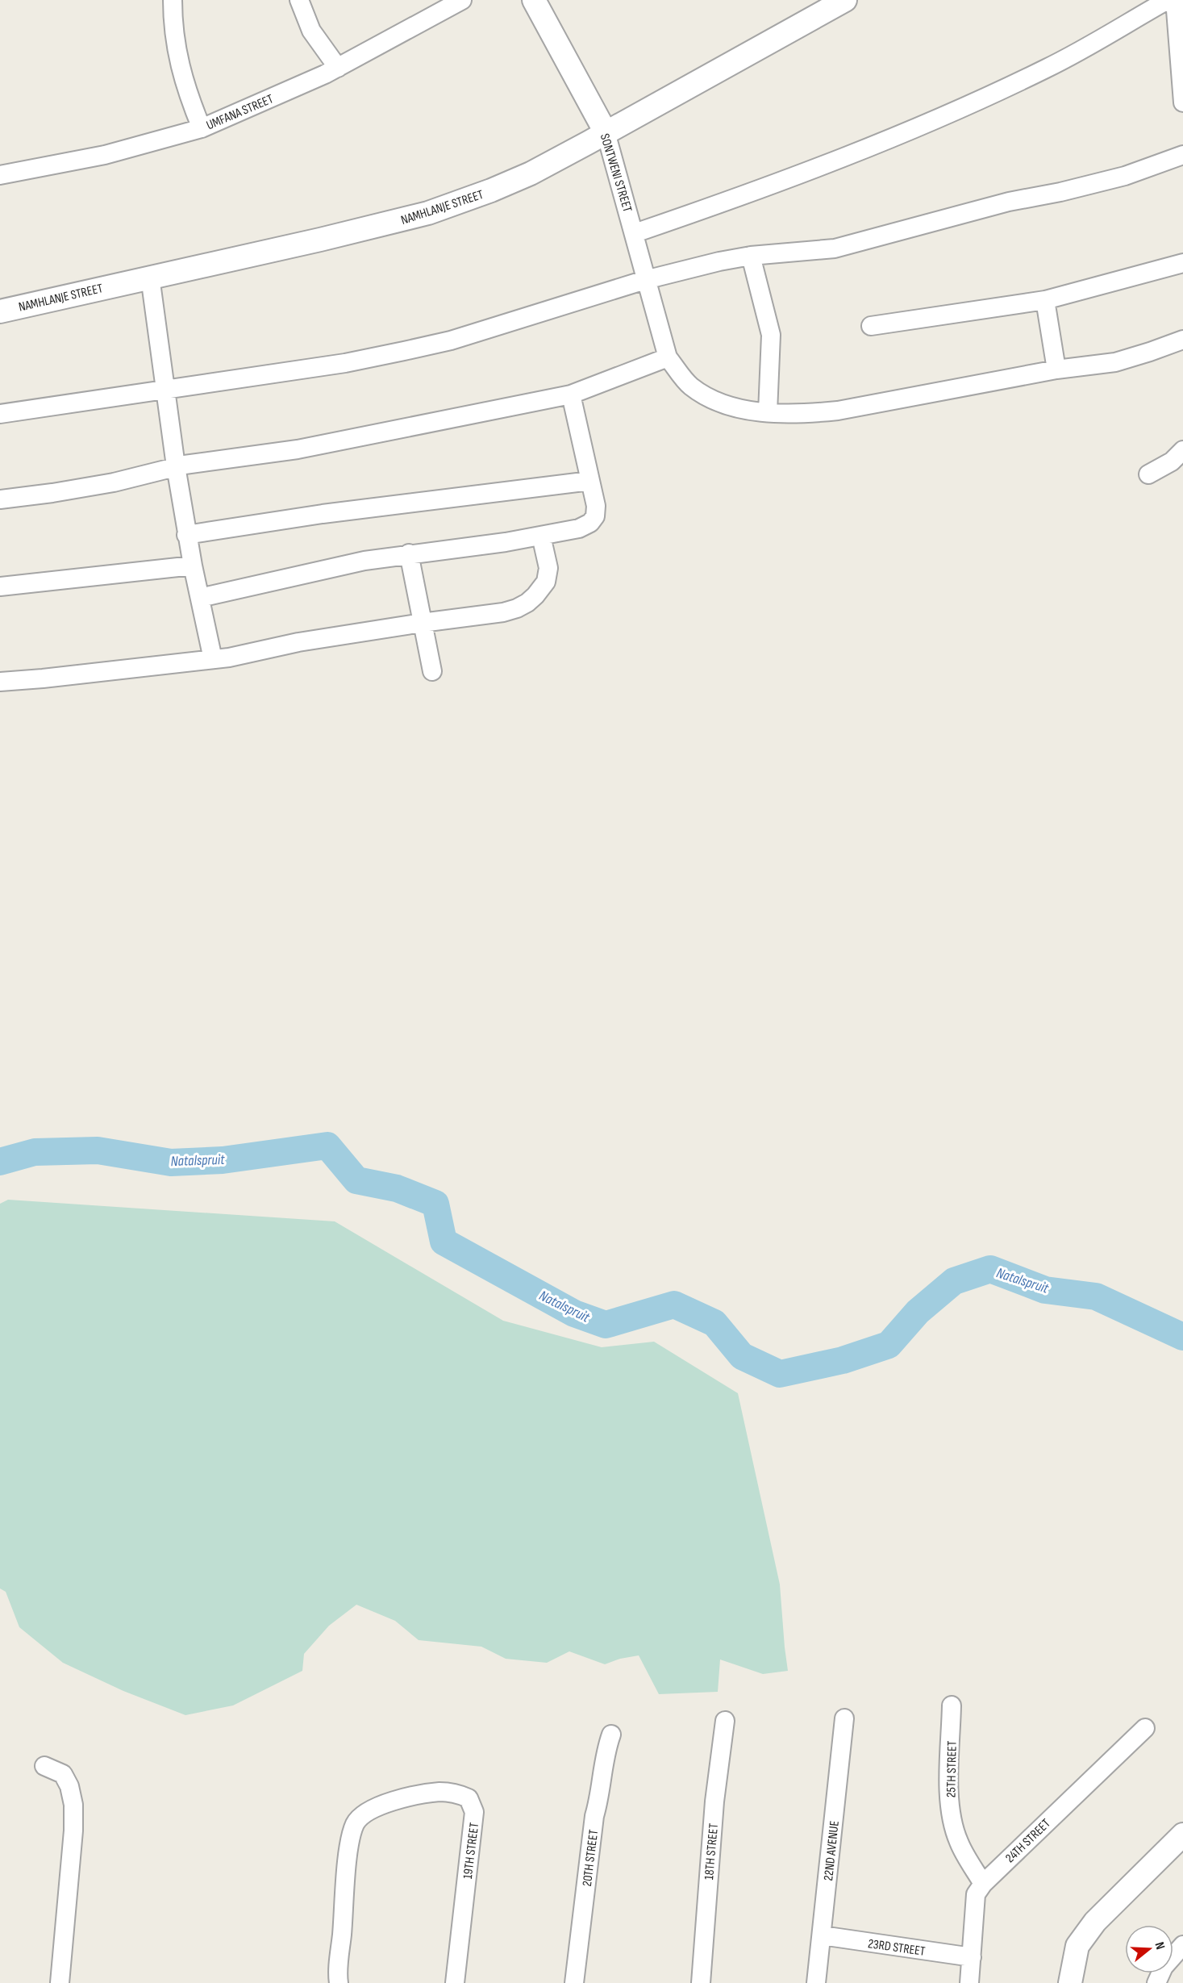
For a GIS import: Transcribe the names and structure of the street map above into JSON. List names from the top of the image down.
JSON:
{
  "streets": {
    "street": [
      "UMFANA STREET",
      "SONTWENI STREET",
      "NAMHLANJE STREET",
      "25TH STREET",
      "24TH STREET",
      "19TH STREET",
      "22ND AVENUE",
      "18TH STREET",
      "20TH STREET",
      "23RD STREET"
    ]
  },
  "crossings": [
    ["SONTWENI STREET", "NAMHLANJE STREET"],
    ["25TH STREET", "24TH STREET"],
    ["24TH STREET", "23RD STREET"],
    ["22ND AVENUE", "23RD STREET"]
  ],
  "water": ["Natalspruit"],
  "north": "right"
}
